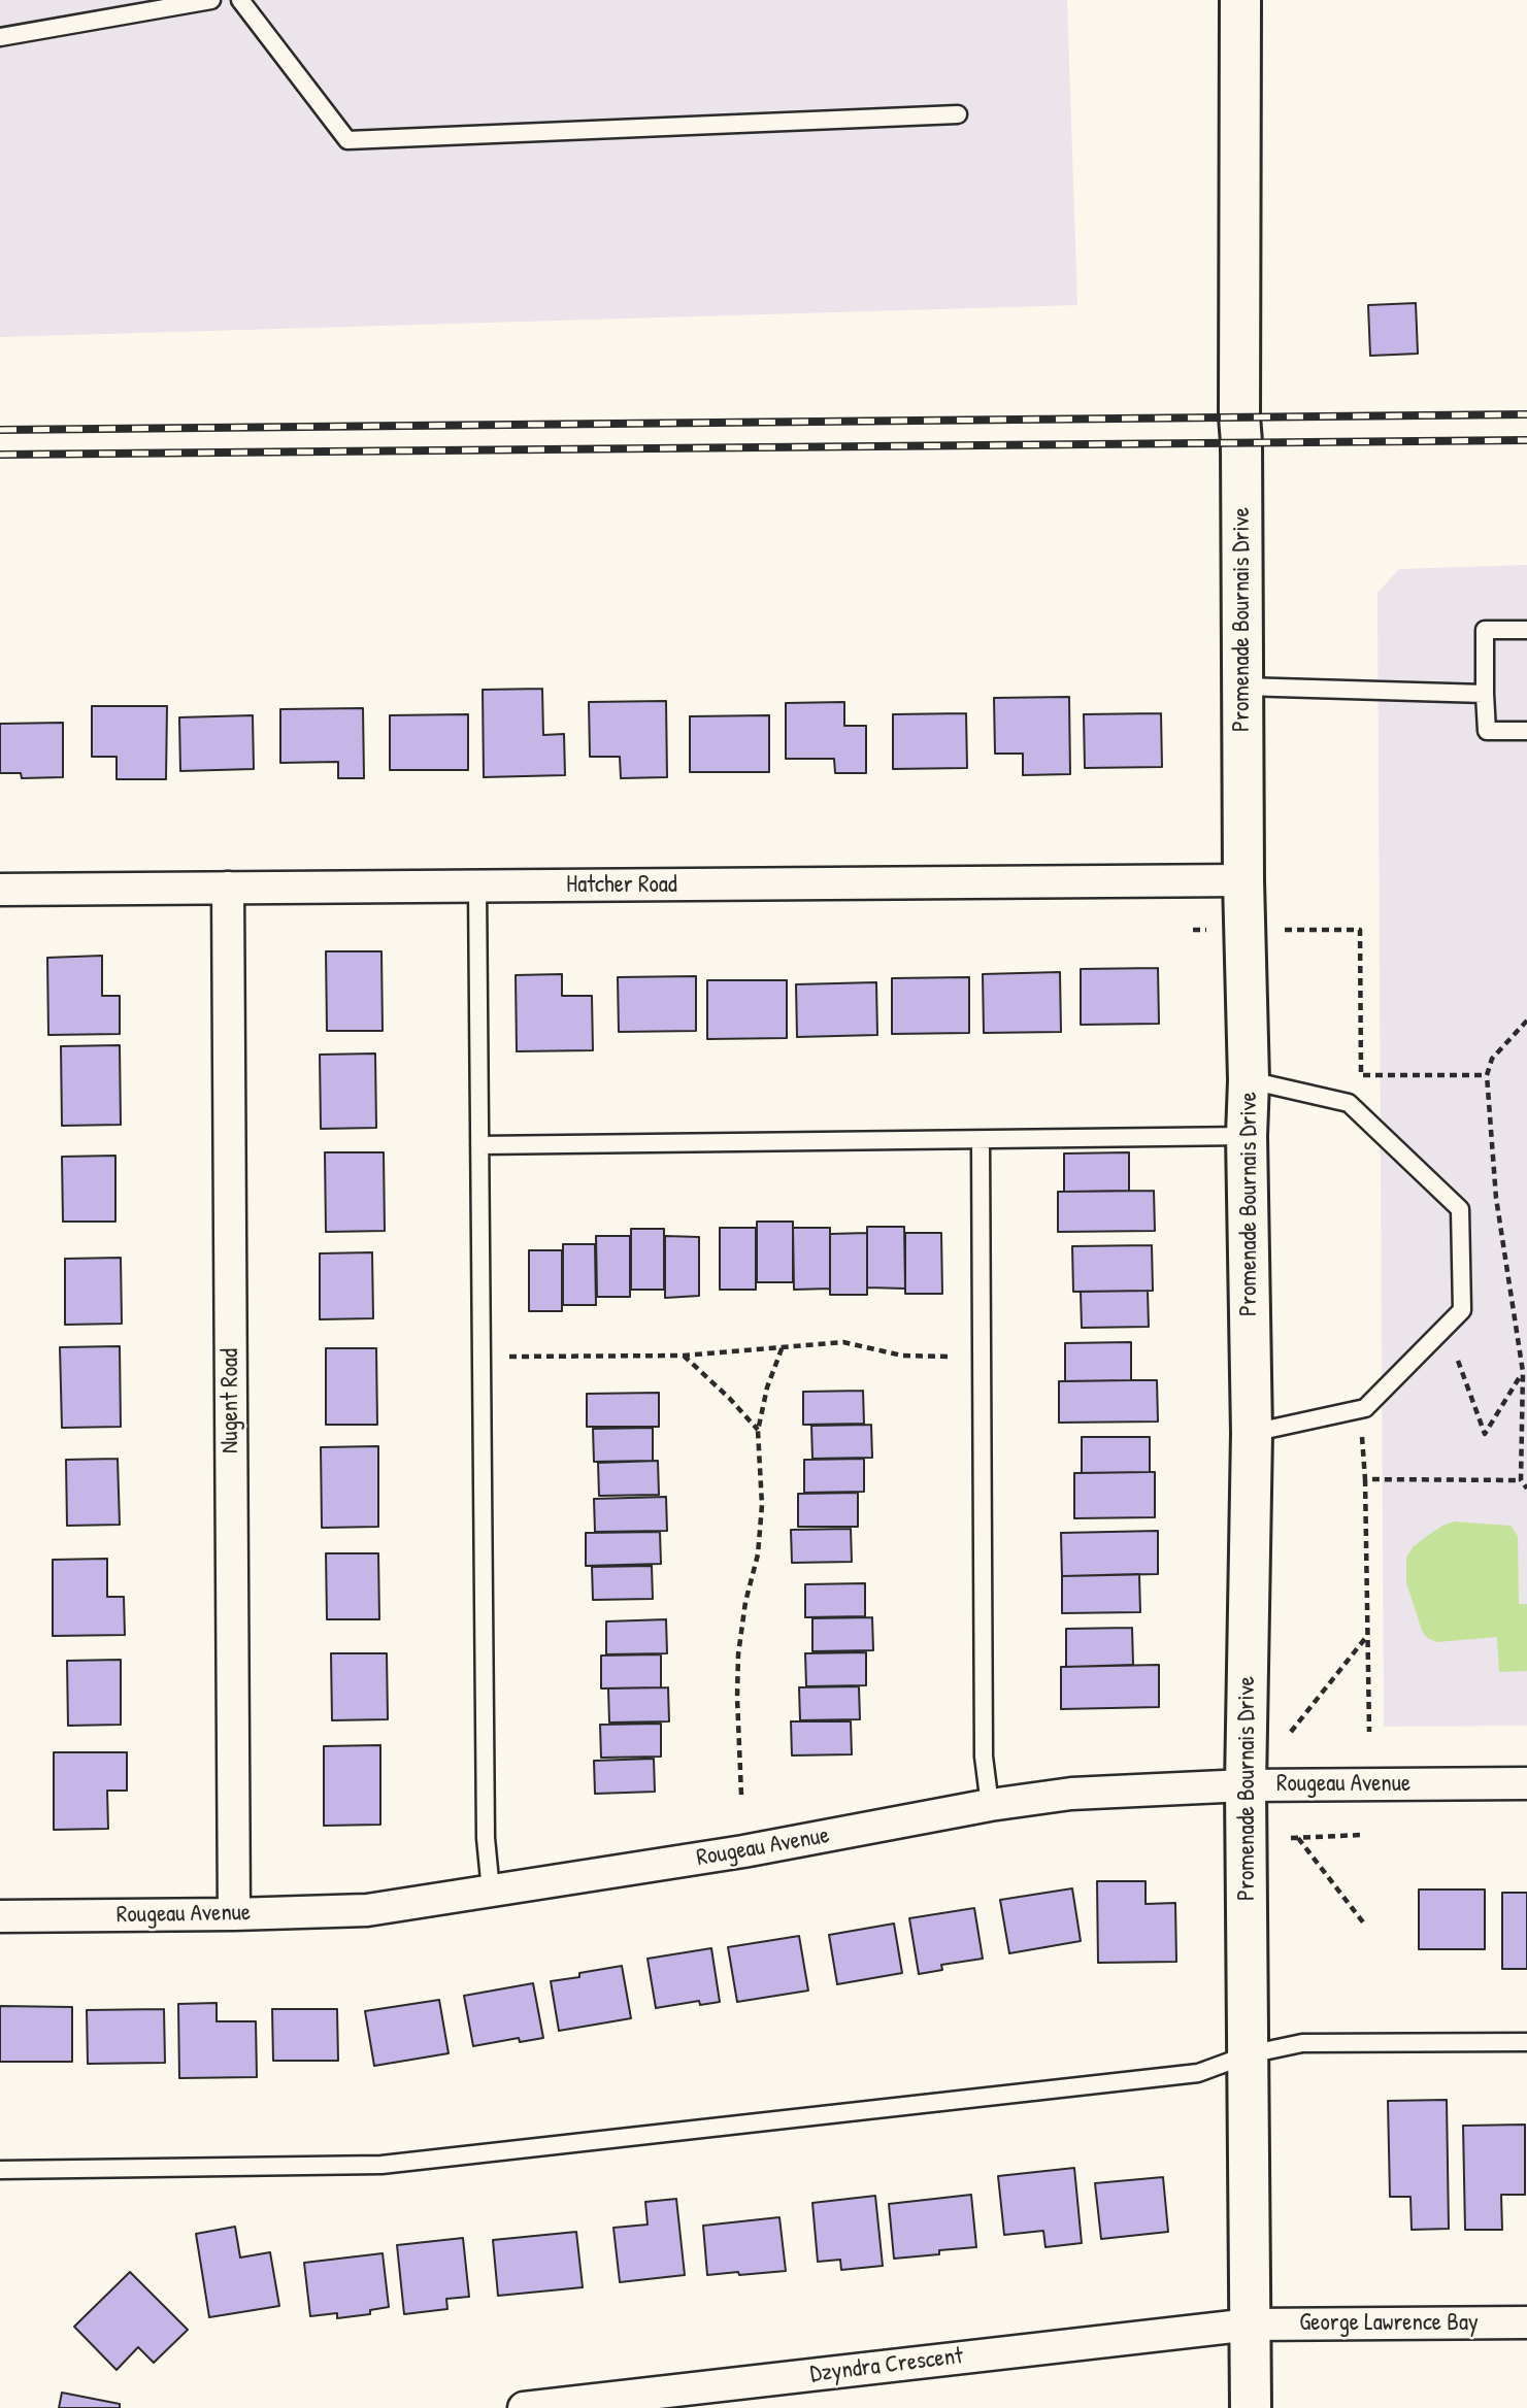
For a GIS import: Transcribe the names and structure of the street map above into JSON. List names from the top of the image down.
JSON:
{
  "streets": {
    "street": [
      "Promenade Bournais Drive",
      "Hatcher Road",
      "Nugent Road",
      "Rougeau Avenue",
      "George Lawrence Bay",
      "Dzyndra Crescent"
    ]
  },
  "crossings": [
    ["Promenade Bournais Drive", "Hatcher Road"],
    ["Promenade Bournais Drive", "Rougeau Avenue"],
    ["Promenade Bournais Drive", "George Lawrence Bay"],
    ["Promenade Bournais Drive", "Dzyndra Crescent"],
    ["Hatcher Road", "Nugent Road"],
    ["Nugent Road", "Rougeau Avenue"],
    ["George Lawrence Bay", "Dzyndra Crescent"]
  ]
}
